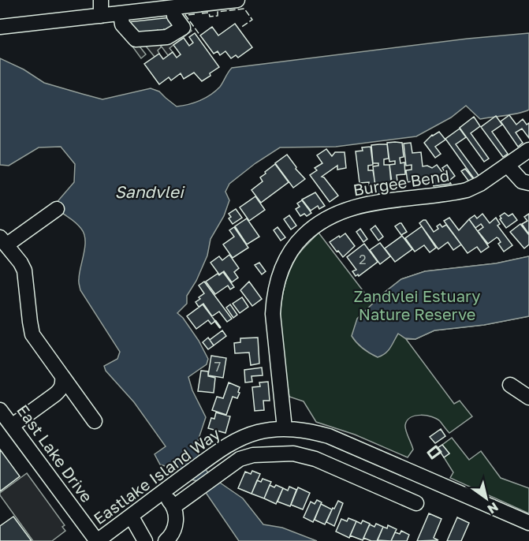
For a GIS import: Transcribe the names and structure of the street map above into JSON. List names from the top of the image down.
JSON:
{
  "streets": {
    "street": ["Burgee Bend", "East Lake Drive", "Eastlake Island Way"]
  },
  "crossings": [
    ["Burgee Bend", "Eastlake Island Way"],
    ["East Lake Drive", "Eastlake Island Way"]
  ],
  "water": ["Sandvlei"],
  "parks": ["Zandvlei Estuary Nature Reserve"],
  "house_numbers": ["2", "7"],
  "north": "bottom right"
}
